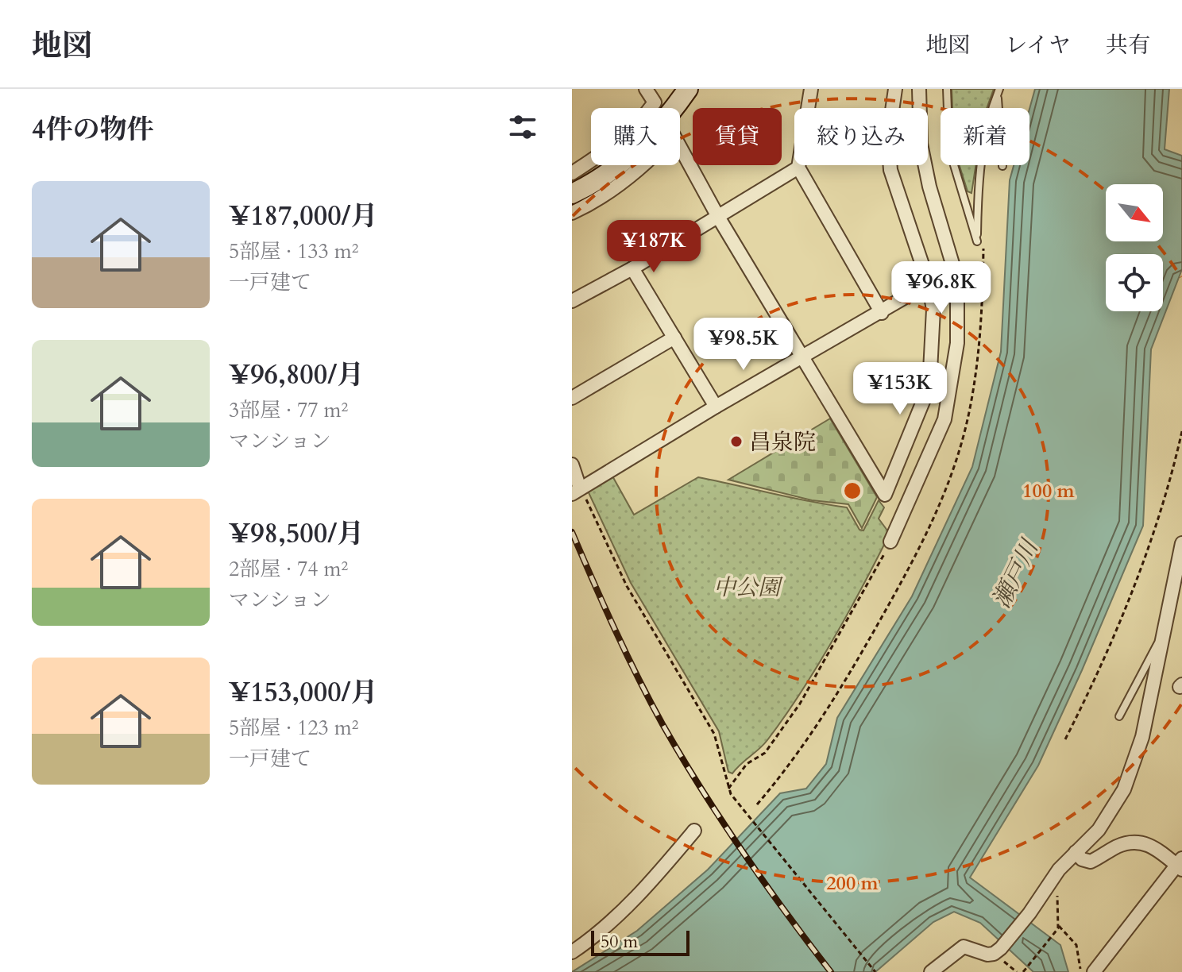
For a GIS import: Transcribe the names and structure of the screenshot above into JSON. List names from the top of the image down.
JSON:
{
  "water": ["瀬戸川"],
  "parks": ["中公園"],
  "places": ["昌泉院"],
  "scale_bar": "50 m",
  "north": "bottom right",
  "page": {
    "header": "地図",
    "nav": ["地図", "レイヤ", "共有"],
    "heading": "4件の物件",
    "chip": [
      "購入",
      "賃貸",
      "絞り込み",
      "新着"
    ],
    "list": [
      {
        "name": "¥187,000/月",
        "note": "5部屋 · 133 m² · 一戸建て"
      },
      {
        "name": "¥96,800/月",
        "note": "3部屋 · 77 m² · マンション"
      },
      {
        "name": "¥98,500/月",
        "note": "2部屋 · 74 m² · マンション"
      },
      {
        "name": "¥153,000/月",
        "note": "5部屋 · 123 m² · 一戸建て"
      }
    ],
    "price": [
      "¥187K",
      "¥96.8K",
      "¥98.5K",
      "¥153K"
    ],
    "scale": "50 m"
  },
  "rings": ["100 m", "200 m"]
}
